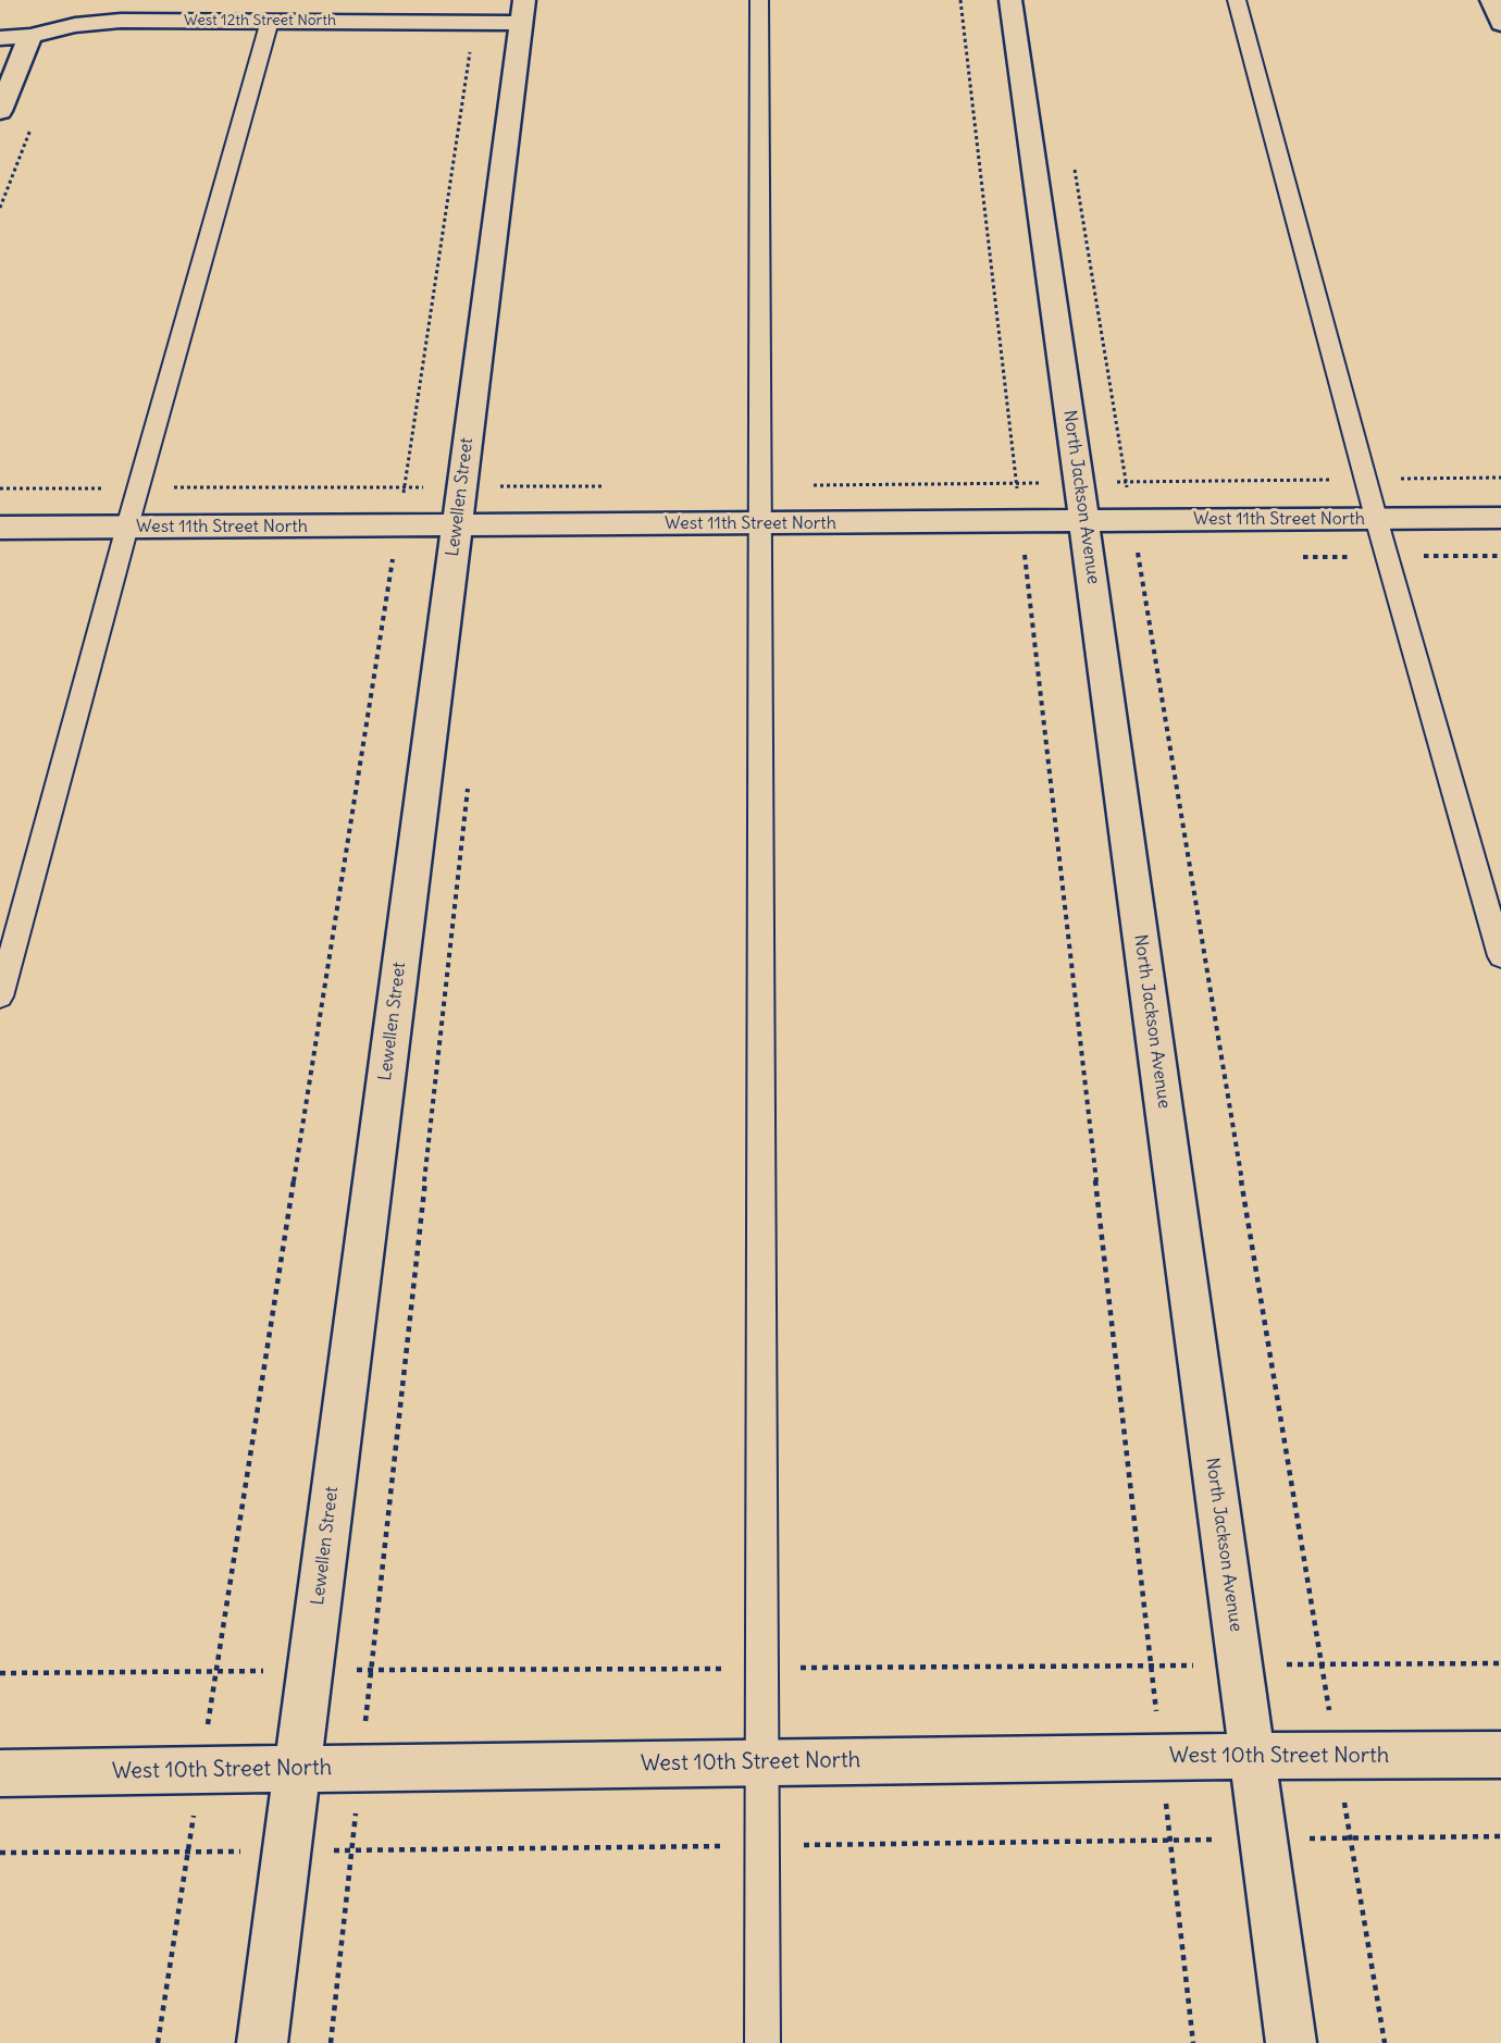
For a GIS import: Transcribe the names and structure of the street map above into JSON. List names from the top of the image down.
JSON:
{
  "streets": {
    "street": [
      "West 12th Street North",
      "Lewellen Street",
      "North Jackson Avenue",
      "West 11th Street North",
      "West 10th Street North"
    ]
  },
  "crossings": [
    ["West 12th Street North", "Lewellen Street"],
    ["Lewellen Street", "West 11th Street North"],
    ["Lewellen Street", "West 10th Street North"],
    ["North Jackson Avenue", "West 11th Street North"],
    ["North Jackson Avenue", "West 10th Street North"]
  ]
}
